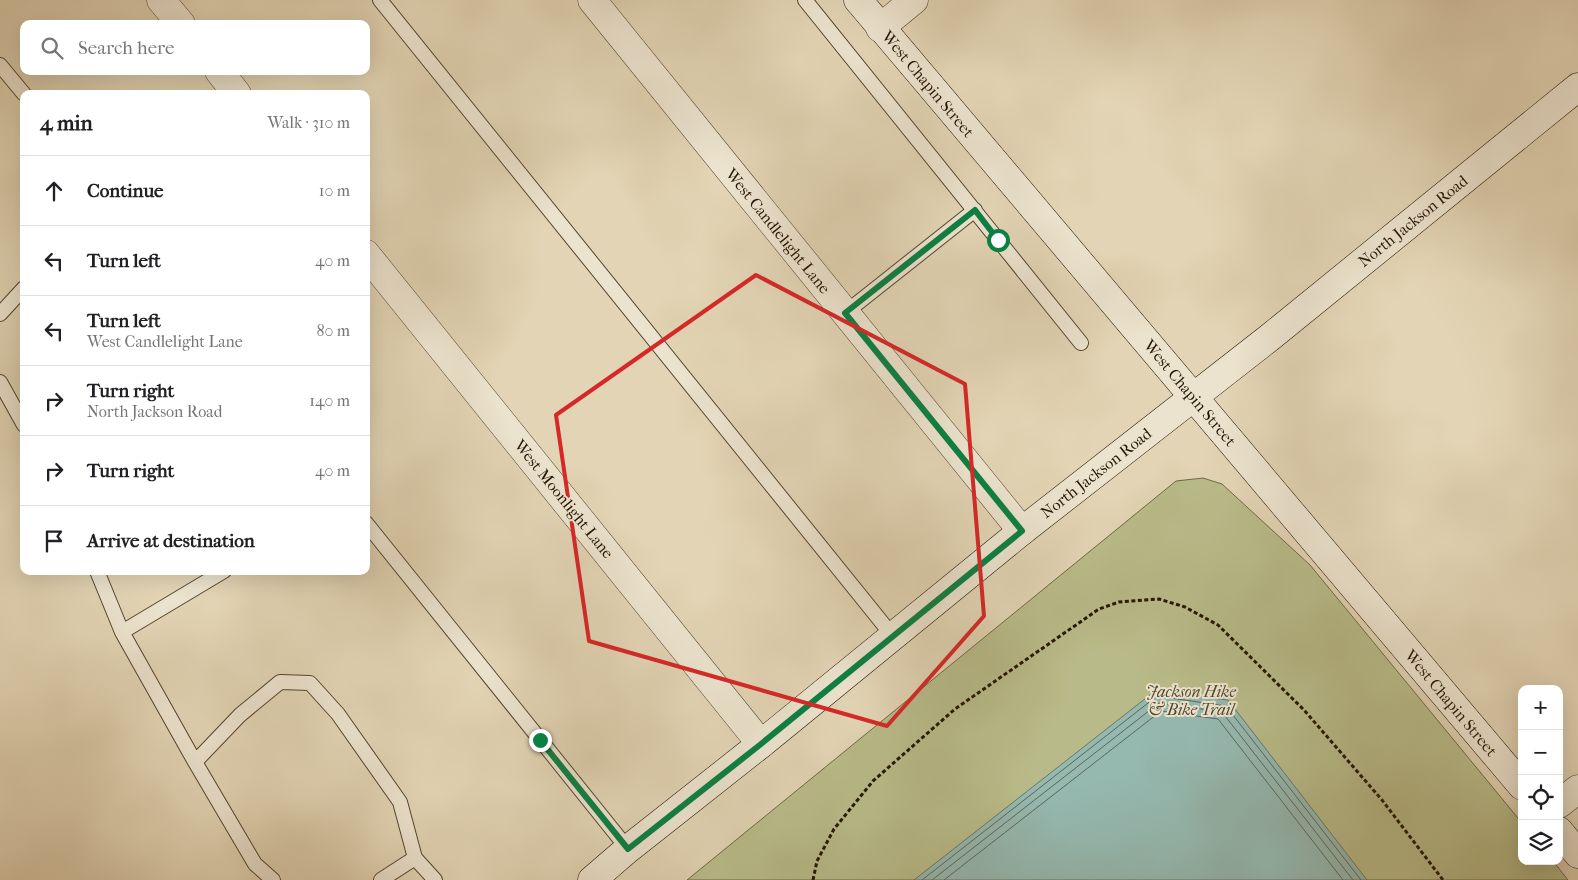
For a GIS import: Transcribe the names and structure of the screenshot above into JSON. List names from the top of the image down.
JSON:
{
  "streets": {
    "street": [
      "West Chapin Street",
      "North Jackson Road",
      "West Candlelight Lane",
      "West Moonlight Lane"
    ]
  },
  "crossings": [
    ["West Chapin Street", "North Jackson Road"],
    ["North Jackson Road", "West Candlelight Lane"],
    ["North Jackson Road", "West Moonlight Lane"]
  ],
  "parks": ["Jackson Hike & Bike Trail"],
  "page": {
    "search": "Search here",
    "heading": ["4 min", "Walk · 310 m"],
    "list": [
      ["Continue", "10 m"],
      ["Turn left", "40 m"],
      ["Turn left", "West Candlelight Lane", "80 m"],
      ["Turn right", "North Jackson Road", "140 m"],
      ["Turn right", "40 m"],
      "Arrive at destination"
    ],
    "map_buttons": ["+", "−"]
  }
}
